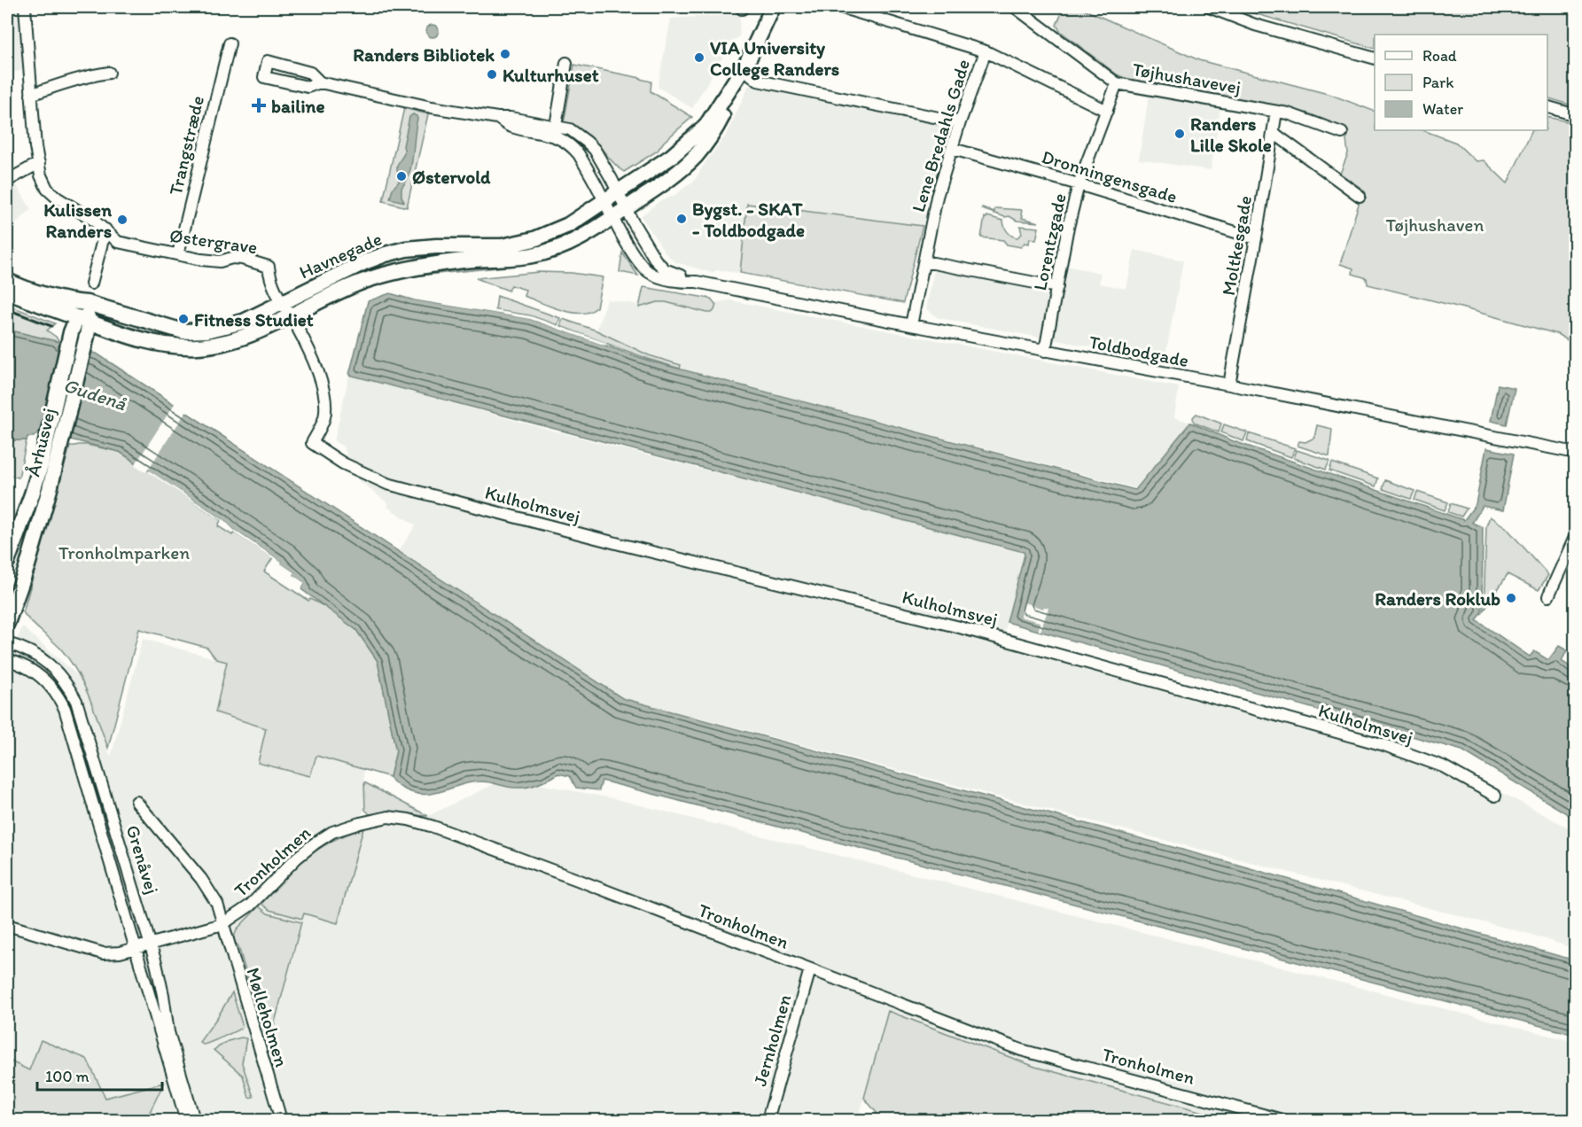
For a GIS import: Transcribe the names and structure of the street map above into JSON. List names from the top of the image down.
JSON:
{
  "streets": {
    "main road": ["Havnegade", "Århusvej"],
    "street": [
      "Tøjhushavevej",
      "Lene Bredahls Gade",
      "Trangstræde",
      "Dronningensgade",
      "Østergrave",
      "Lorentzgade",
      "Moltkesgade",
      "Toldbodgade",
      "Kulholmsvej",
      "Grenåvej",
      "Tronholmen",
      "Mølleholmen",
      "Jernholmen"
    ]
  },
  "crossings": [
    ["Tøjhushavevej", "Lorentzgade"],
    ["Tøjhushavevej", "Moltkesgade"],
    ["Lene Bredahls Gade", "Dronningensgade"],
    ["Lene Bredahls Gade", "Toldbodgade"],
    ["Trangstræde", "Østergrave"],
    ["Dronningensgade", "Lorentzgade"],
    ["Dronningensgade", "Moltkesgade"],
    ["Østergrave", "Havnegade"],
    ["Østergrave", "Kulholmsvej"],
    ["Lorentzgade", "Toldbodgade"],
    ["Moltkesgade", "Toldbodgade"],
    ["Havnegade", "Toldbodgade"],
    ["Havnegade", "Århusvej"],
    ["Havnegade", "Kulholmsvej"],
    ["Grenåvej", "Tronholmen"],
    ["Tronholmen", "Mølleholmen"],
    ["Tronholmen", "Jernholmen"]
  ],
  "water": ["Gudenå"],
  "parks": ["Tøjhushaven", "Tronholmparken"],
  "places": {
    "other": [
      "Randers Bibliotek",
      "VIA University College Randers",
      "Kulturhuset",
      "Randers Lille Skole",
      "Østervold",
      "Bygst. - SKAT - Toldbodgade",
      "Kulissen Randers",
      "Fitness Studiet",
      "Randers Roklub"
    ],
    "health": ["bailine"]
  },
  "legend": ["Road", "Park", "Water"],
  "scale_bar": "100 m"
}
